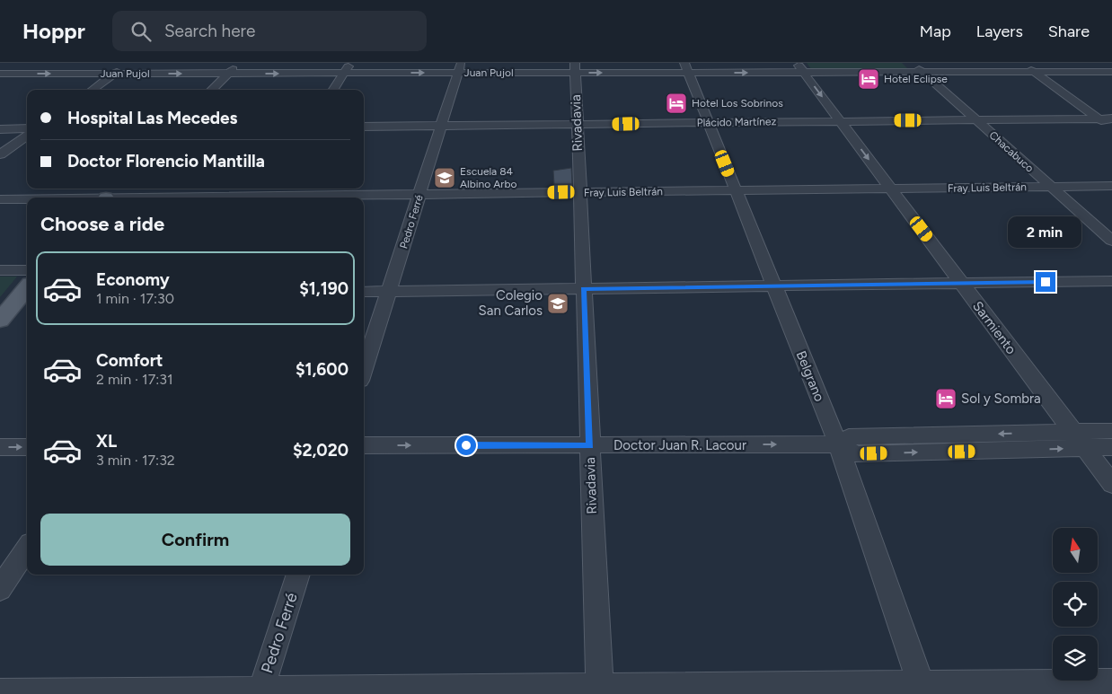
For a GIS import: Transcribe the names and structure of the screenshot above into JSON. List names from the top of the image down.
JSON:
{
  "streets": {
    "street": [
      "Juan Pujol",
      "Plácido Martínez",
      "Rivadavia",
      "Chacabuco",
      "Fray Luis Beltrán",
      "Pedro Ferré",
      "Sarmiento",
      "Belgrano",
      "Doctor Juan R. Lacour"
    ]
  },
  "crossings": [
    ["Juan Pujol", "Rivadavia"],
    ["Juan Pujol", "Chacabuco"],
    ["Juan Pujol", "Pedro Ferré"],
    ["Juan Pujol", "Sarmiento"],
    ["Juan Pujol", "Belgrano"],
    ["Plácido Martínez", "Rivadavia"],
    ["Plácido Martínez", "Chacabuco"],
    ["Plácido Martínez", "Pedro Ferré"],
    ["Plácido Martínez", "Sarmiento"],
    ["Plácido Martínez", "Belgrano"],
    ["Rivadavia", "Fray Luis Beltrán"],
    ["Rivadavia", "Doctor Juan R. Lacour"],
    ["Chacabuco", "Fray Luis Beltrán"],
    ["Fray Luis Beltrán", "Pedro Ferré"],
    ["Fray Luis Beltrán", "Sarmiento"],
    ["Fray Luis Beltrán", "Belgrano"],
    ["Belgrano", "Doctor Juan R. Lacour"]
  ],
  "one_way": ["Juan Pujol"],
  "places": {
    "hotel": ["Hotel Eclipse", "Hotel Los Sobrinos", "Sol y Sombra"],
    "school or university": ["Escuela 84 Albino Arbo", "Colegio San Carlos"]
  },
  "north": "top",
  "page": {
    "header": "Hoppr",
    "search": "Search here",
    "nav": ["Map", "Layers", "Share"],
    "banner": ["Hospital Las Mecedes", "Doctor Florencio Mantilla"],
    "heading": "Choose a ride",
    "bubble": "2 min",
    "list": [
      {
        "name": "Economy",
        "note": "1 min · 17:30",
        "value": "$1,190"
      },
      {
        "name": "Comfort",
        "note": "2 min · 17:31",
        "value": "$1,600"
      },
      {
        "name": "XL",
        "note": "3 min · 17:32",
        "value": "$2,020"
      }
    ],
    "buttons": "Confirm"
  }
}
